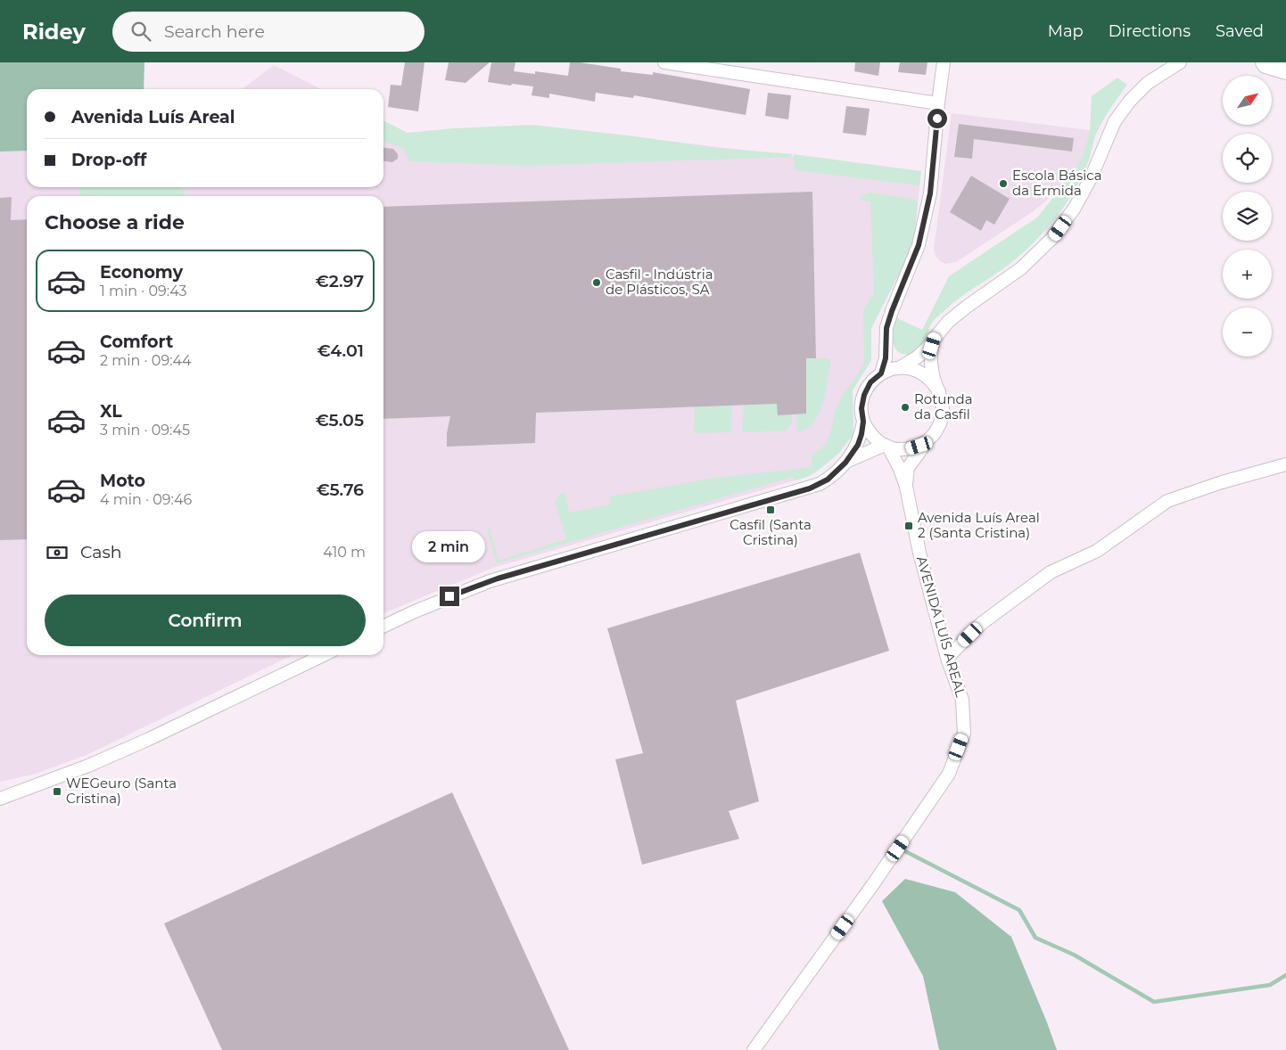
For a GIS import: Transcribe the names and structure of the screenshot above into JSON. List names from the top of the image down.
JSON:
{
  "streets": {
    "street": ["AVENIDA LUÍS AREAL"]
  },
  "places": {
    "other": ["Escola Básica da Ermida", "Casfil - Indústria de Plásticos, SA", "Rotunda da Casfil"],
    "transit": ["Casfil (Santa Cristina)", "Avenida Luís Areal 2 (Santa Cristina)", "WEGeuro (Santa Cristina)"]
  },
  "north": "top right",
  "page": {
    "header": "Ridey",
    "search": "Search here",
    "nav": ["Map", "Directions", "Saved"],
    "map_buttons": ["+", "−"],
    "banner": ["Avenida Luís Areal", "Drop-off"],
    "heading": "Choose a ride",
    "list": [
      {
        "name": "Economy",
        "note": "1 min · 09:43",
        "value": "€2.97"
      },
      {
        "name": "Comfort",
        "note": "2 min · 09:44",
        "value": "€4.01"
      },
      {
        "name": "XL",
        "note": "3 min · 09:45",
        "value": "€5.05"
      },
      {
        "name": "Moto",
        "note": "4 min · 09:46",
        "value": "€5.76"
      }
    ],
    "pay": ["Cash", "410 m"],
    "bubble": "2 min",
    "buttons": "Confirm"
  }
}
